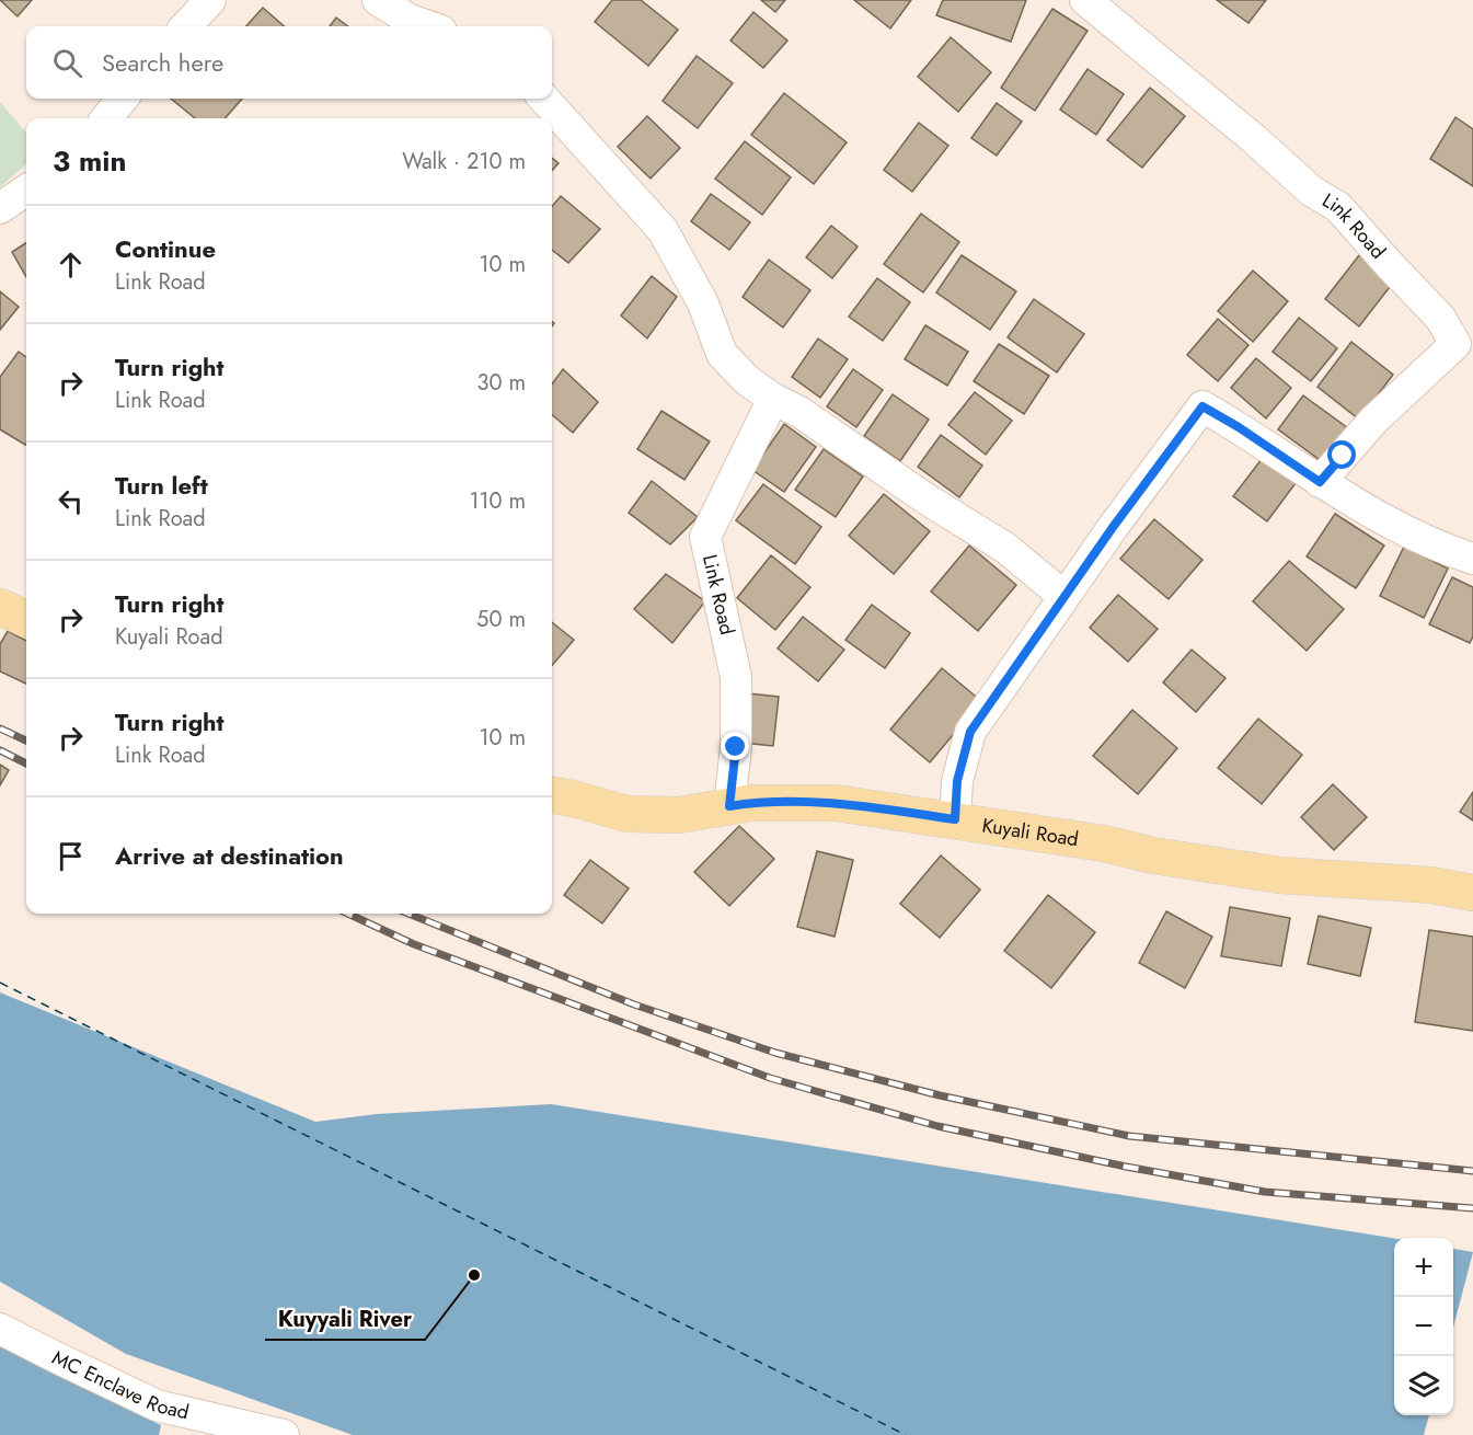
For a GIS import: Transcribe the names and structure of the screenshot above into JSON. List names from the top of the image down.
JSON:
{
  "streets": {
    "main road": ["Kuyali Road"],
    "street": ["Link Road", "MC Enclave Road"]
  },
  "crossings": [
    ["Link Road", "Kuyali Road"]
  ],
  "places": ["Kuyyali River"],
  "page": {
    "search": "Search here",
    "heading": ["3 min", "Walk · 210 m"],
    "list": [
      ["Continue", "Link Road", "10 m"],
      ["Turn right", "Link Road", "30 m"],
      ["Turn left", "Link Road", "110 m"],
      ["Turn right", "Kuyali Road", "50 m"],
      ["Turn right", "Link Road", "10 m"],
      "Arrive at destination"
    ],
    "map_buttons": ["+", "−"]
  }
}
